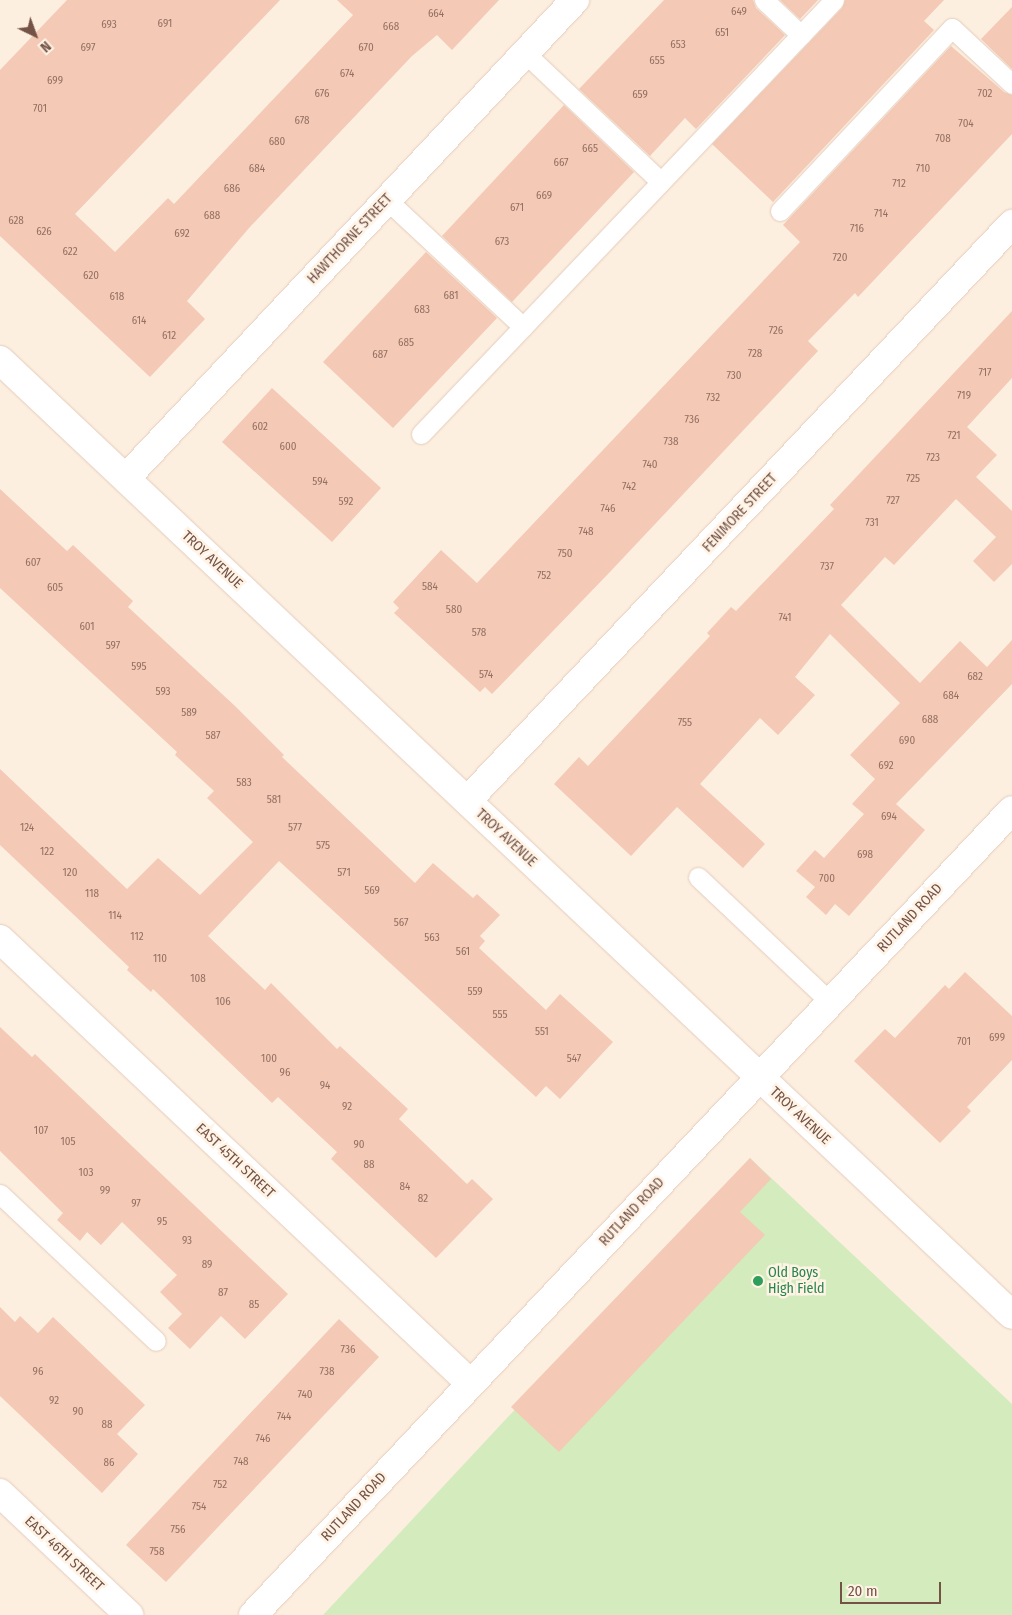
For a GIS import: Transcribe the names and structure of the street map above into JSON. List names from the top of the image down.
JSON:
{
  "streets": {
    "street": [
      "HAWTHORNE STREET",
      "FENIMORE STREET",
      "TROY AVENUE",
      "RUTLAND ROAD",
      "EAST 45TH STREET",
      "EAST 46TH STREET"
    ]
  },
  "crossings": [
    ["HAWTHORNE STREET", "TROY AVENUE"],
    ["FENIMORE STREET", "TROY AVENUE"],
    ["TROY AVENUE", "RUTLAND ROAD"],
    ["RUTLAND ROAD", "EAST 45TH STREET"]
  ],
  "places": ["Old Boys High Field"],
  "house_numbers": [
    "649",
    "664",
    "691",
    "693",
    "668",
    "651",
    "653",
    "697",
    "670",
    "655",
    "674",
    "699",
    "676",
    "702",
    "659",
    "701",
    "678",
    "704",
    "708",
    "680",
    "665",
    "667",
    "684",
    "710",
    "712",
    "686",
    "669",
    "671",
    "714",
    "688",
    "628",
    "716",
    "626",
    "692",
    "673",
    "622",
    "720",
    "620",
    "681",
    "618",
    "683",
    "614",
    "726",
    "612",
    "685",
    "728",
    "687",
    "717",
    "730",
    "719",
    "732",
    "736",
    "602",
    "721",
    "738",
    "600",
    "723",
    "740",
    "725",
    "594",
    "742",
    "727",
    "592",
    "746",
    "731",
    "748",
    "750",
    "607",
    "737",
    "752",
    "584",
    "605",
    "580",
    "741",
    "601",
    "578",
    "597",
    "595",
    "574",
    "682",
    "593",
    "684",
    "589",
    "688",
    "755",
    "587",
    "690",
    "692",
    "583",
    "581",
    "694",
    "124",
    "577",
    "575",
    "122",
    "698",
    "120",
    "571",
    "700",
    "569",
    "118",
    "114",
    "567",
    "112",
    "563",
    "561",
    "110",
    "108",
    "559",
    "106",
    "555",
    "551",
    "699",
    "701",
    "100",
    "547",
    "96",
    "94",
    "92",
    "107",
    "105",
    "90",
    "88",
    "103",
    "84",
    "99",
    "82",
    "97",
    "95",
    "93",
    "89",
    "87",
    "85",
    "736",
    "96",
    "738",
    "740",
    "92",
    "90",
    "744",
    "88",
    "746",
    "748",
    "86",
    "752",
    "754",
    "756",
    "758"
  ],
  "scale_bar": "20 m",
  "north": "bottom right"
}
